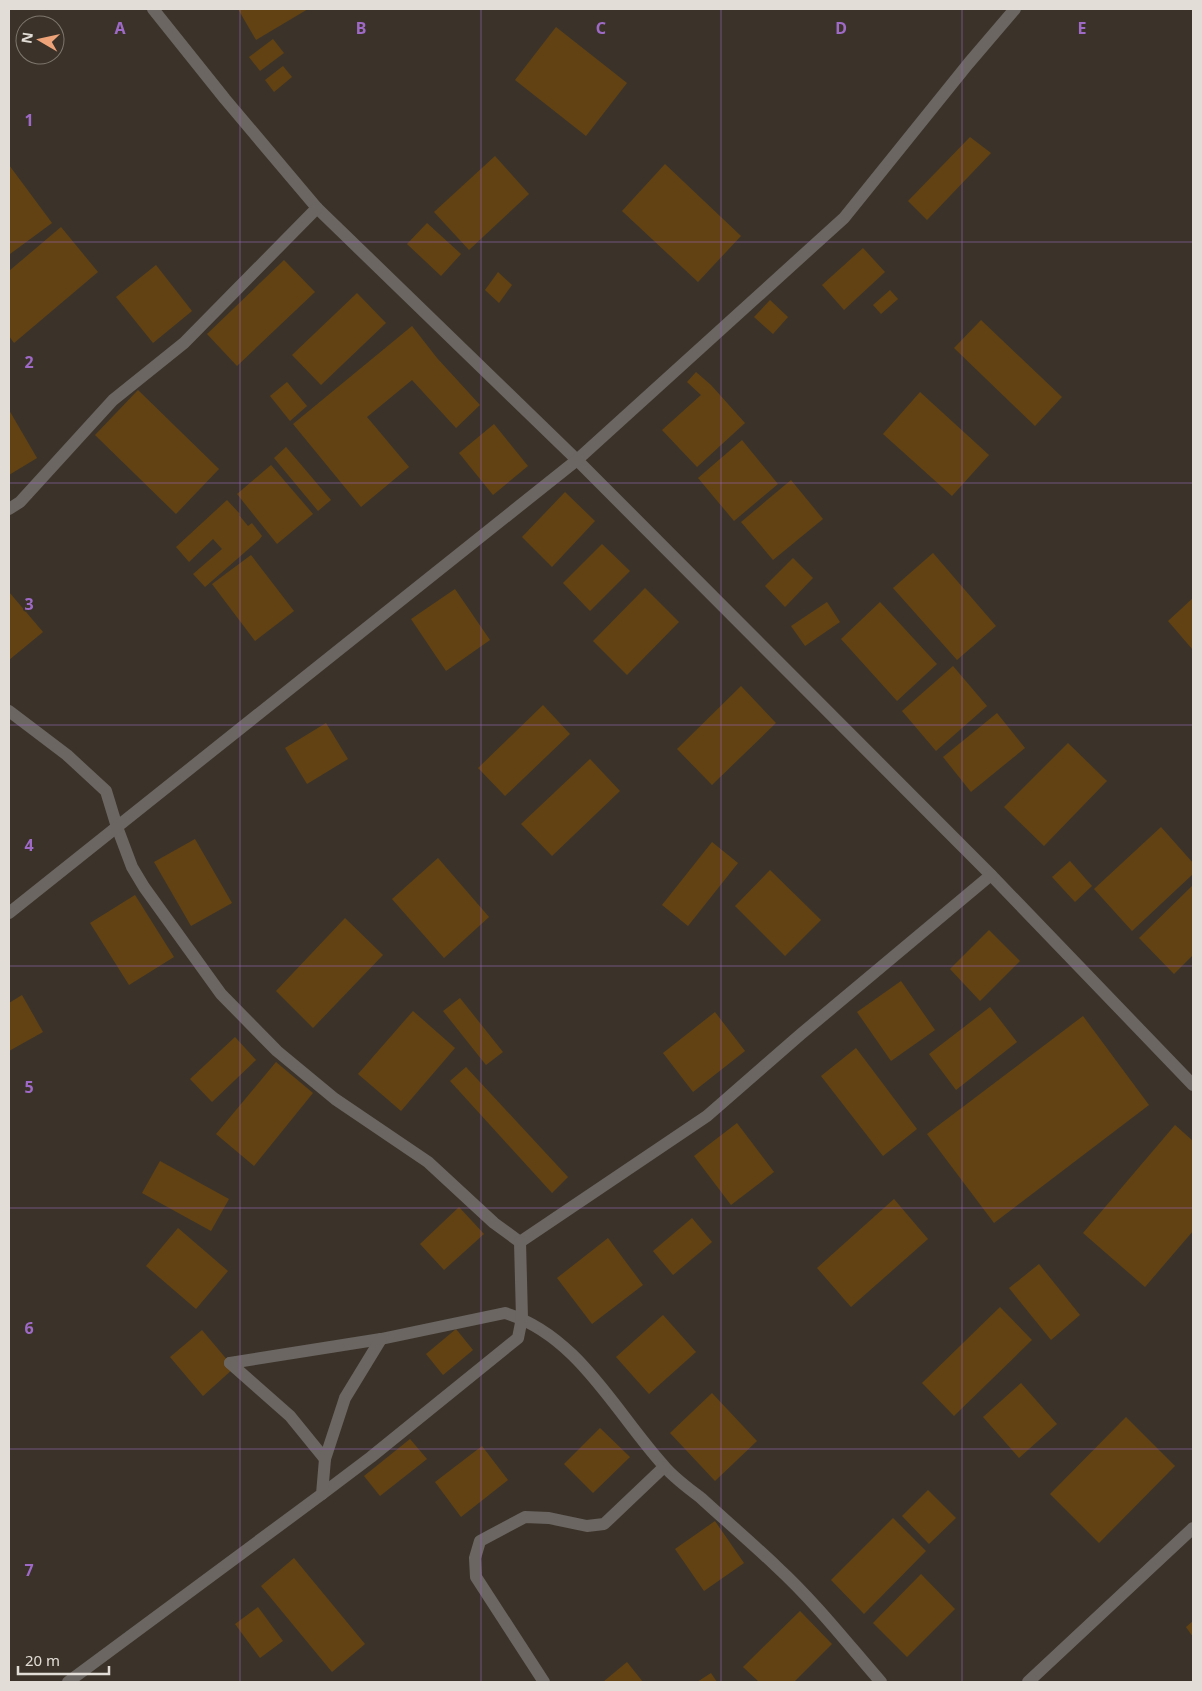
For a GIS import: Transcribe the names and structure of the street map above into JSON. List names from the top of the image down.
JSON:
{
  "scale_bar": "20 m",
  "north": "left",
  "grid": {
    "columns": [
      "A",
      "B",
      "C",
      "D",
      "E"
    ],
    "rows": [
      "1",
      "2",
      "3",
      "4",
      "5",
      "6",
      "7"
    ]
  }
}
